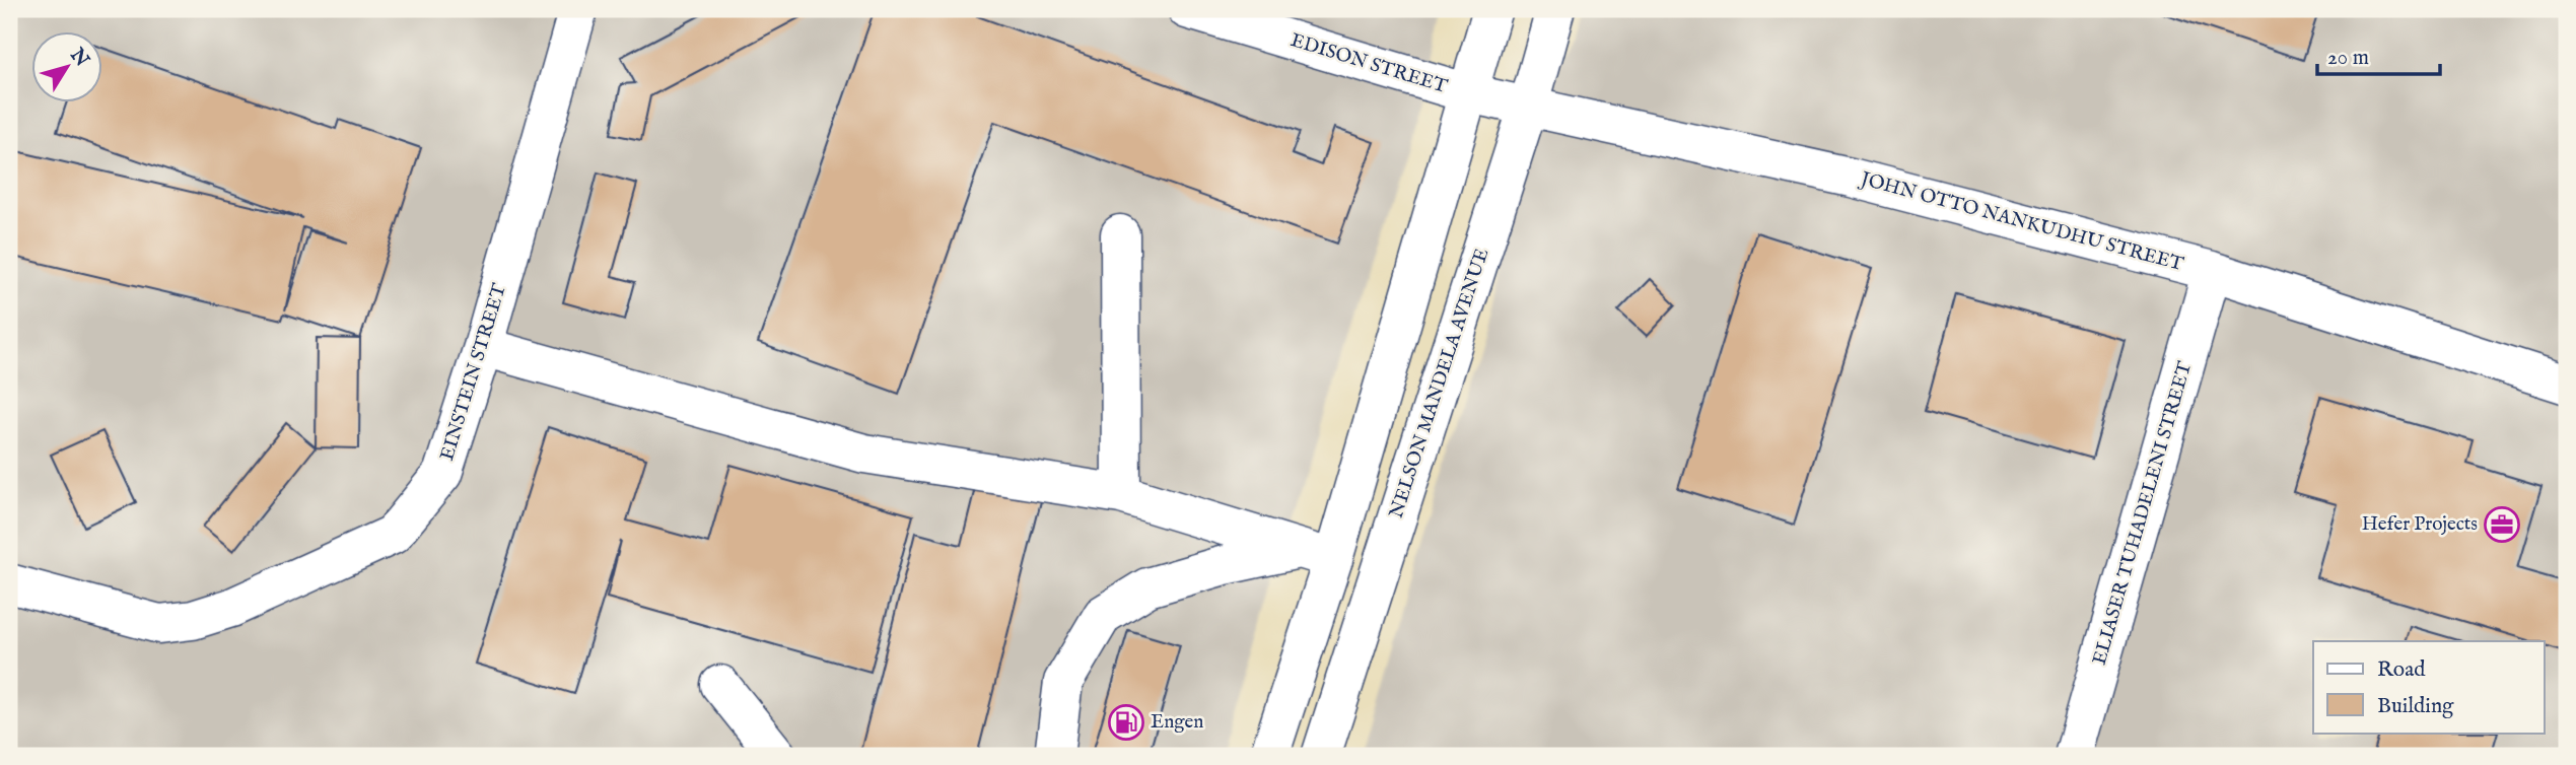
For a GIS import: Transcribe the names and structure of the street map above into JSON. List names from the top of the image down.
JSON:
{
  "streets": {
    "street": [
      "EDISON STREET",
      "JOHN OTTO NANKUDHU STREET",
      "EINSTEIN STREET",
      "NELSON MANDELA AVENUE",
      "ELIASER TUHADELENI STREET"
    ]
  },
  "crossings": [
    ["EDISON STREET", "JOHN OTTO NANKUDHU STREET"],
    ["JOHN OTTO NANKUDHU STREET", "NELSON MANDELA AVENUE"],
    ["JOHN OTTO NANKUDHU STREET", "ELIASER TUHADELENI STREET"]
  ],
  "places": {
    "office": ["Hefer Projects"],
    "fuel station": ["Engen"]
  },
  "legend": ["Road", "Building"],
  "scale_bar": "20 m",
  "north": "top right"
}
